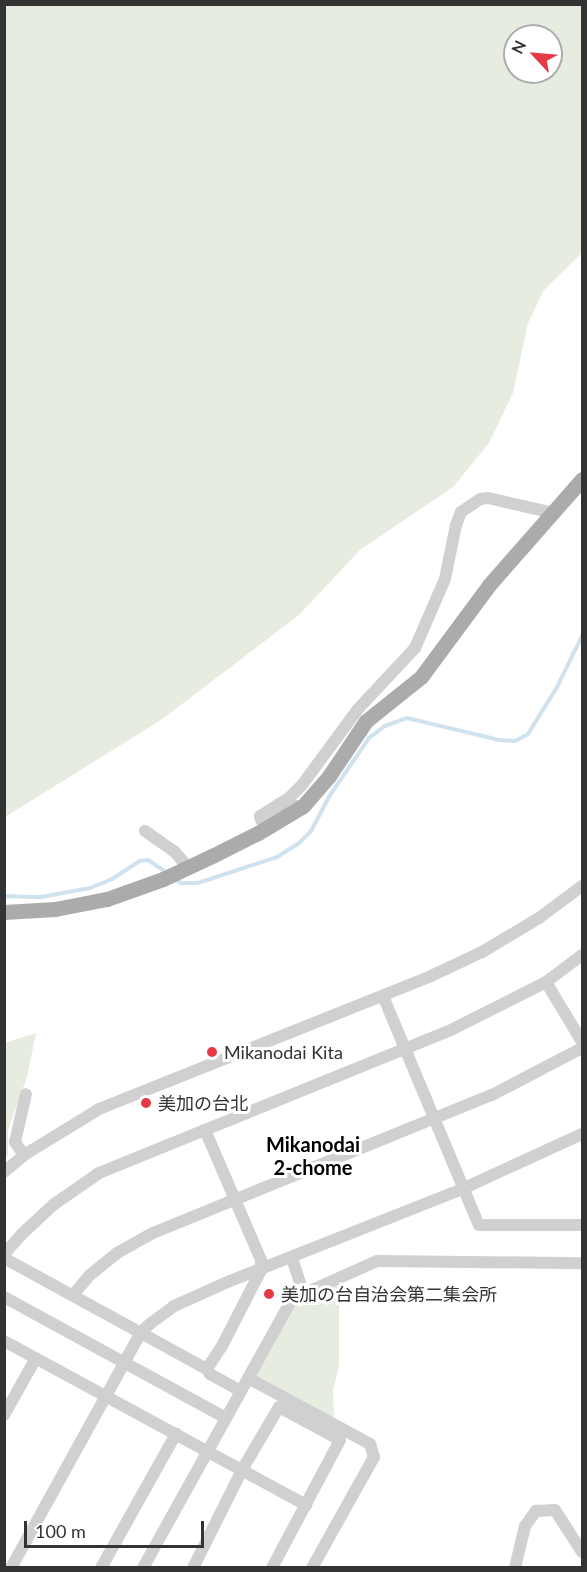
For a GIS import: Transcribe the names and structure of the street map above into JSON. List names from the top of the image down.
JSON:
{
  "districts": ["Mikanodai 2-chome"],
  "places": ["Mikanodai Kita", "美加の台北", "美加の台自治会第二集会所"],
  "scale_bar": "100 m",
  "north": "top left"
}
